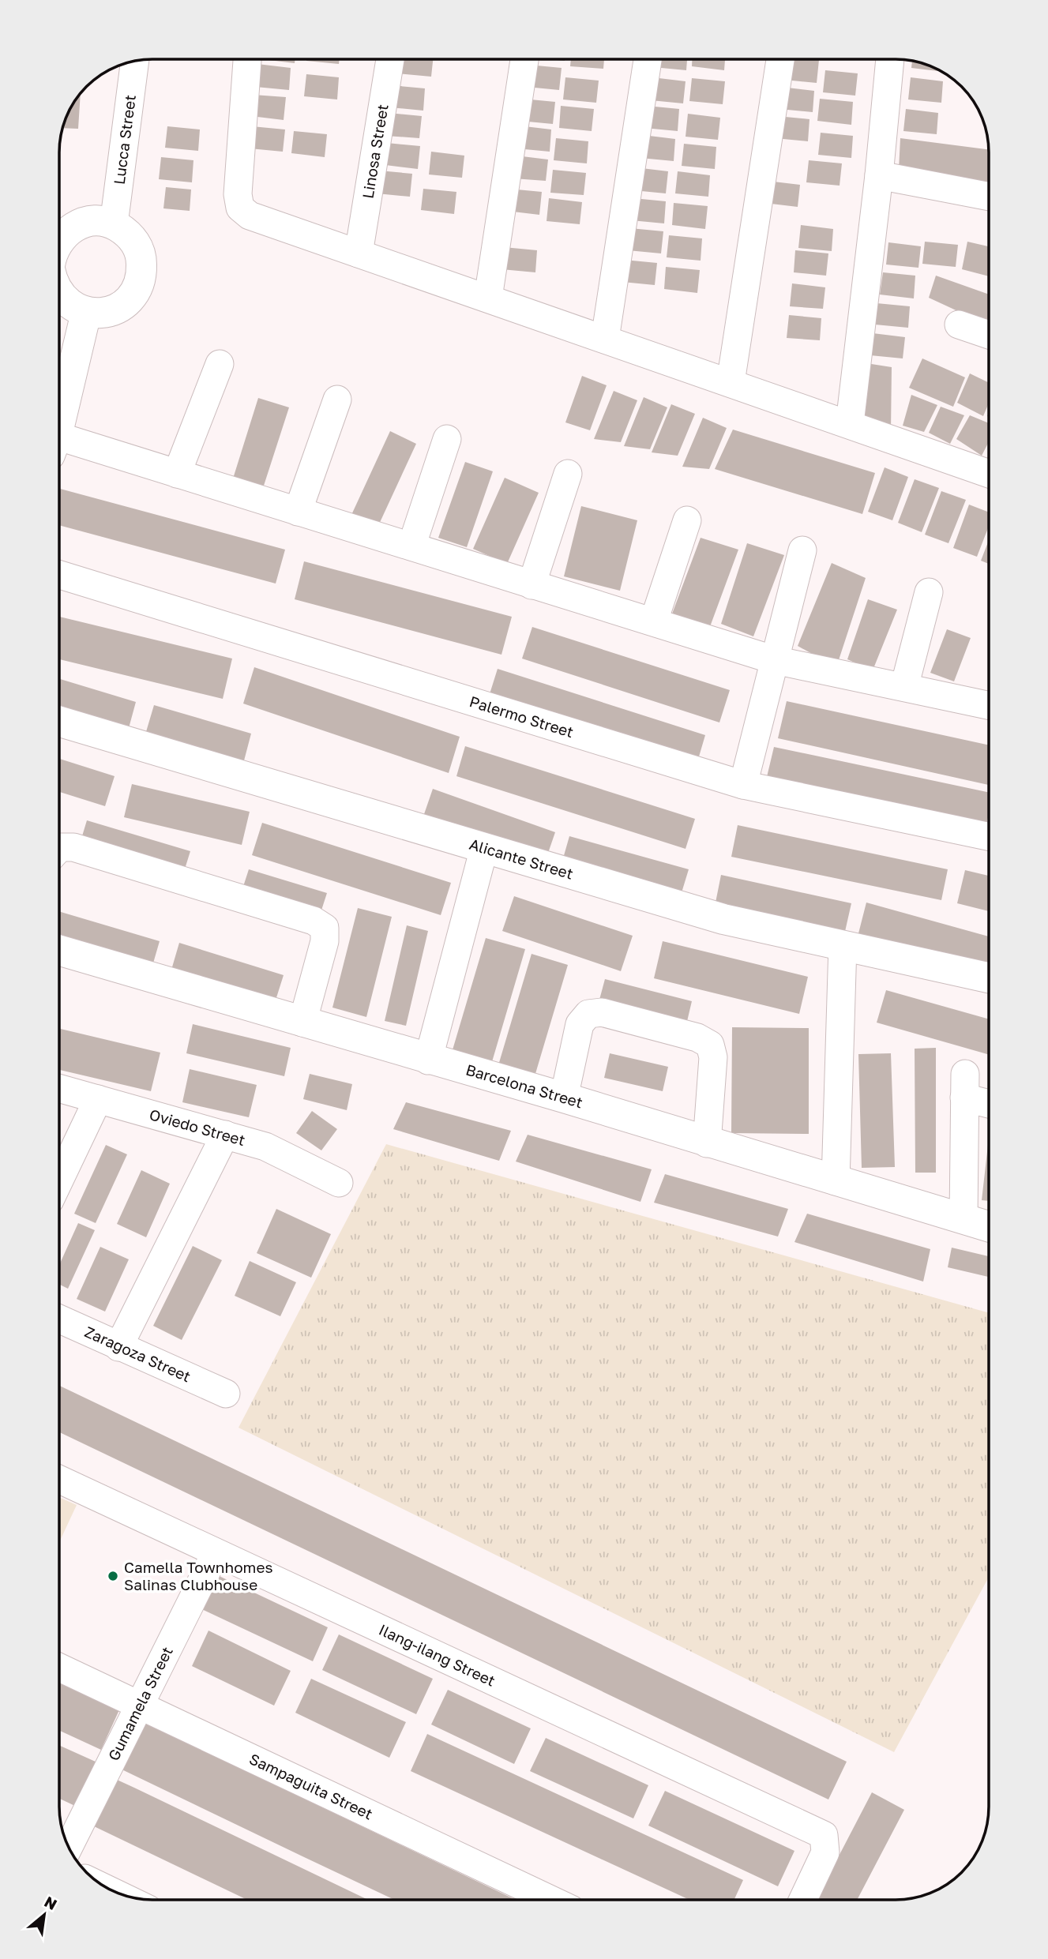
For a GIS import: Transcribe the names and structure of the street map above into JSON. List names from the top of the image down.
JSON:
{
  "streets": {
    "street": [
      "Lucca Street",
      "Linosa Street",
      "Palermo Street",
      "Alicante Street",
      "Barcelona Street",
      "Oviedo Street",
      "Zaragoza Street",
      "Ilang-ilang Street",
      "Gumamela Street",
      "Sampaguita Street"
    ]
  },
  "crossings": [
    ["Ilang-ilang Street", "Gumamela Street"],
    ["Gumamela Street", "Sampaguita Street"]
  ],
  "places": ["Camella Townhomes Salinas Clubhouse"],
  "north": "top right"
}
